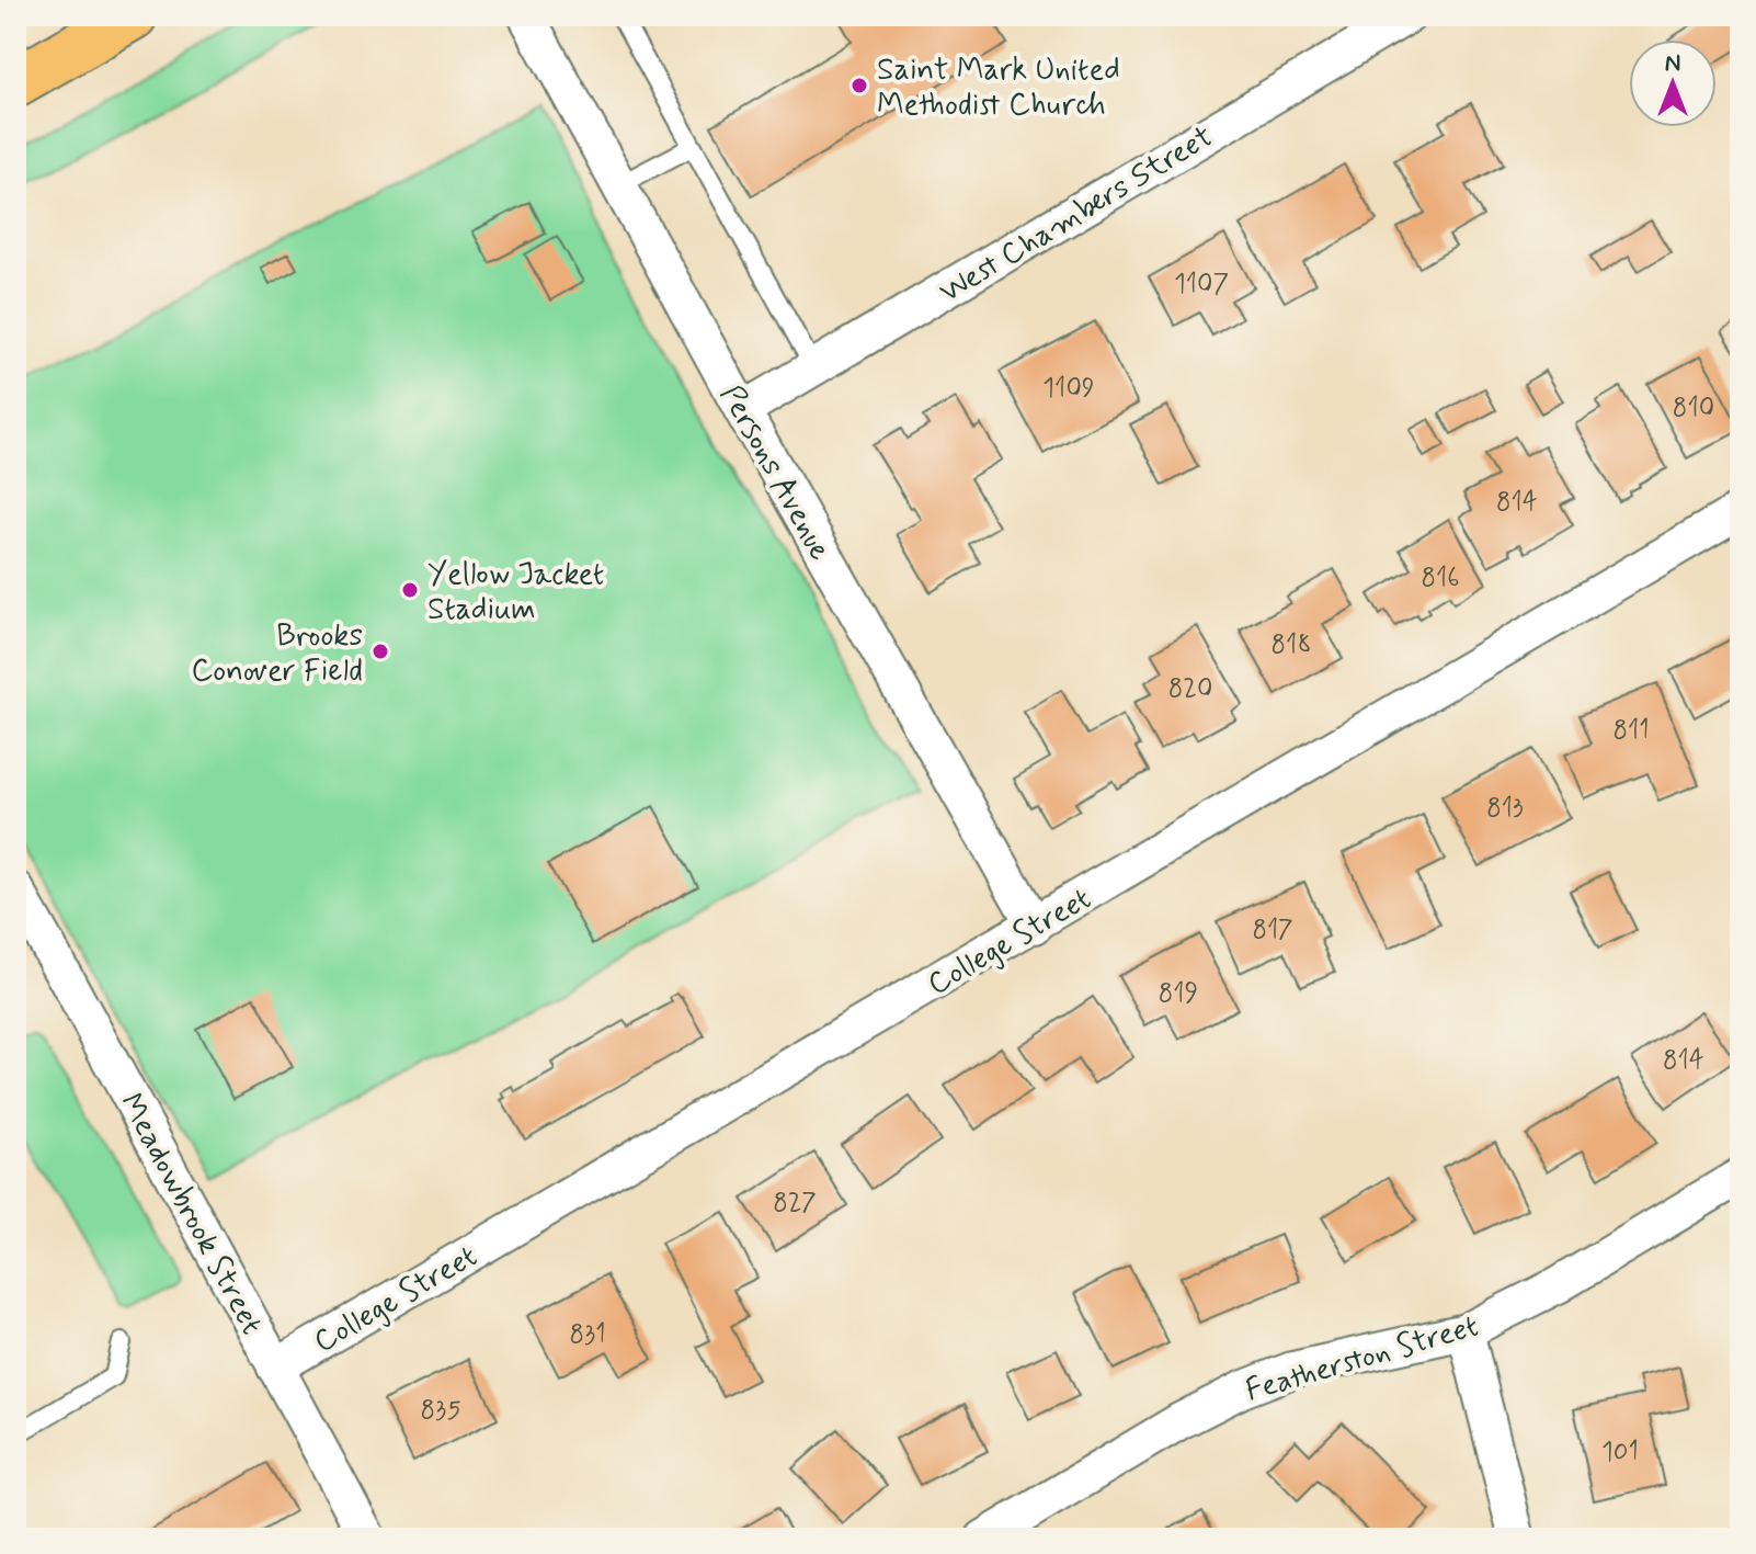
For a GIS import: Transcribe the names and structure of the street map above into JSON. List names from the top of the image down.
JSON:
{
  "streets": {
    "street": [
      "West Chambers Street",
      "Persons Avenue",
      "College Street",
      "Meadowbrook Street",
      "Featherston Street"
    ]
  },
  "crossings": [
    ["West Chambers Street", "Persons Avenue"],
    ["Persons Avenue", "College Street"],
    ["College Street", "Meadowbrook Street"]
  ],
  "places": ["Saint Mark United Methodist Church", "Yellow Jacket Stadium", "Brooks Conover Field"],
  "house_numbers": [
    "1107",
    "1109",
    "810",
    "814",
    "816",
    "818",
    "820",
    "811",
    "813",
    "817",
    "819",
    "814",
    "827",
    "831",
    "835",
    "101"
  ],
  "north": "top"
}
